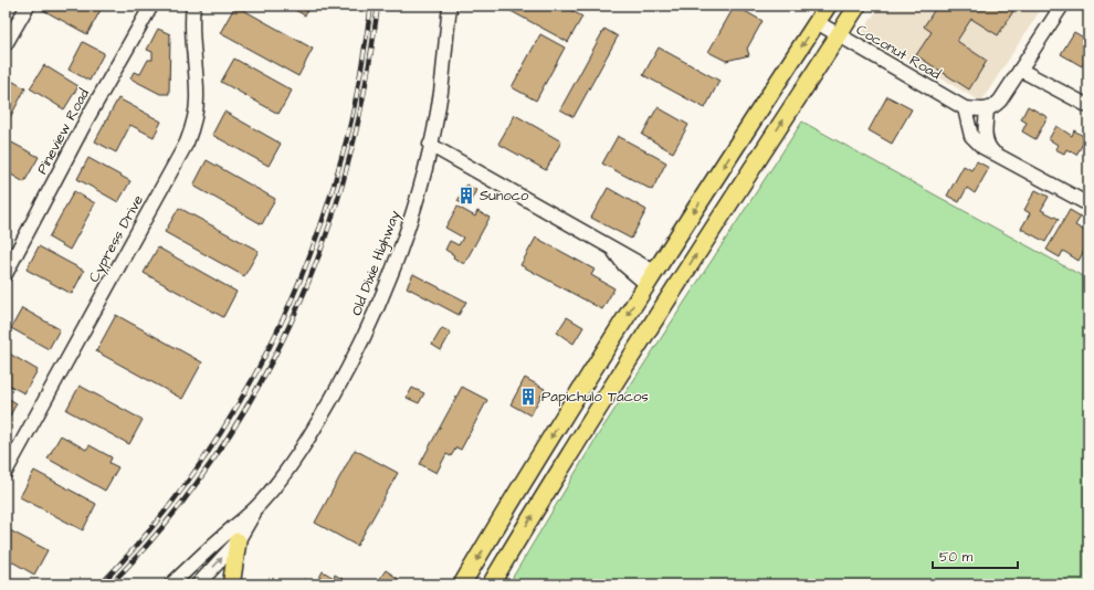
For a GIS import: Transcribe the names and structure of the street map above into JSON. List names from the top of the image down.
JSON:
{
  "streets": {
    "street": [
      "Coconut Road",
      "Pineview Road",
      "Cypress Drive",
      "Old Dixie Highway"
    ]
  },
  "places": {
    "building": ["Sunoco", "Papichulo Tacos"]
  },
  "scale_bar": "50 m"
}
